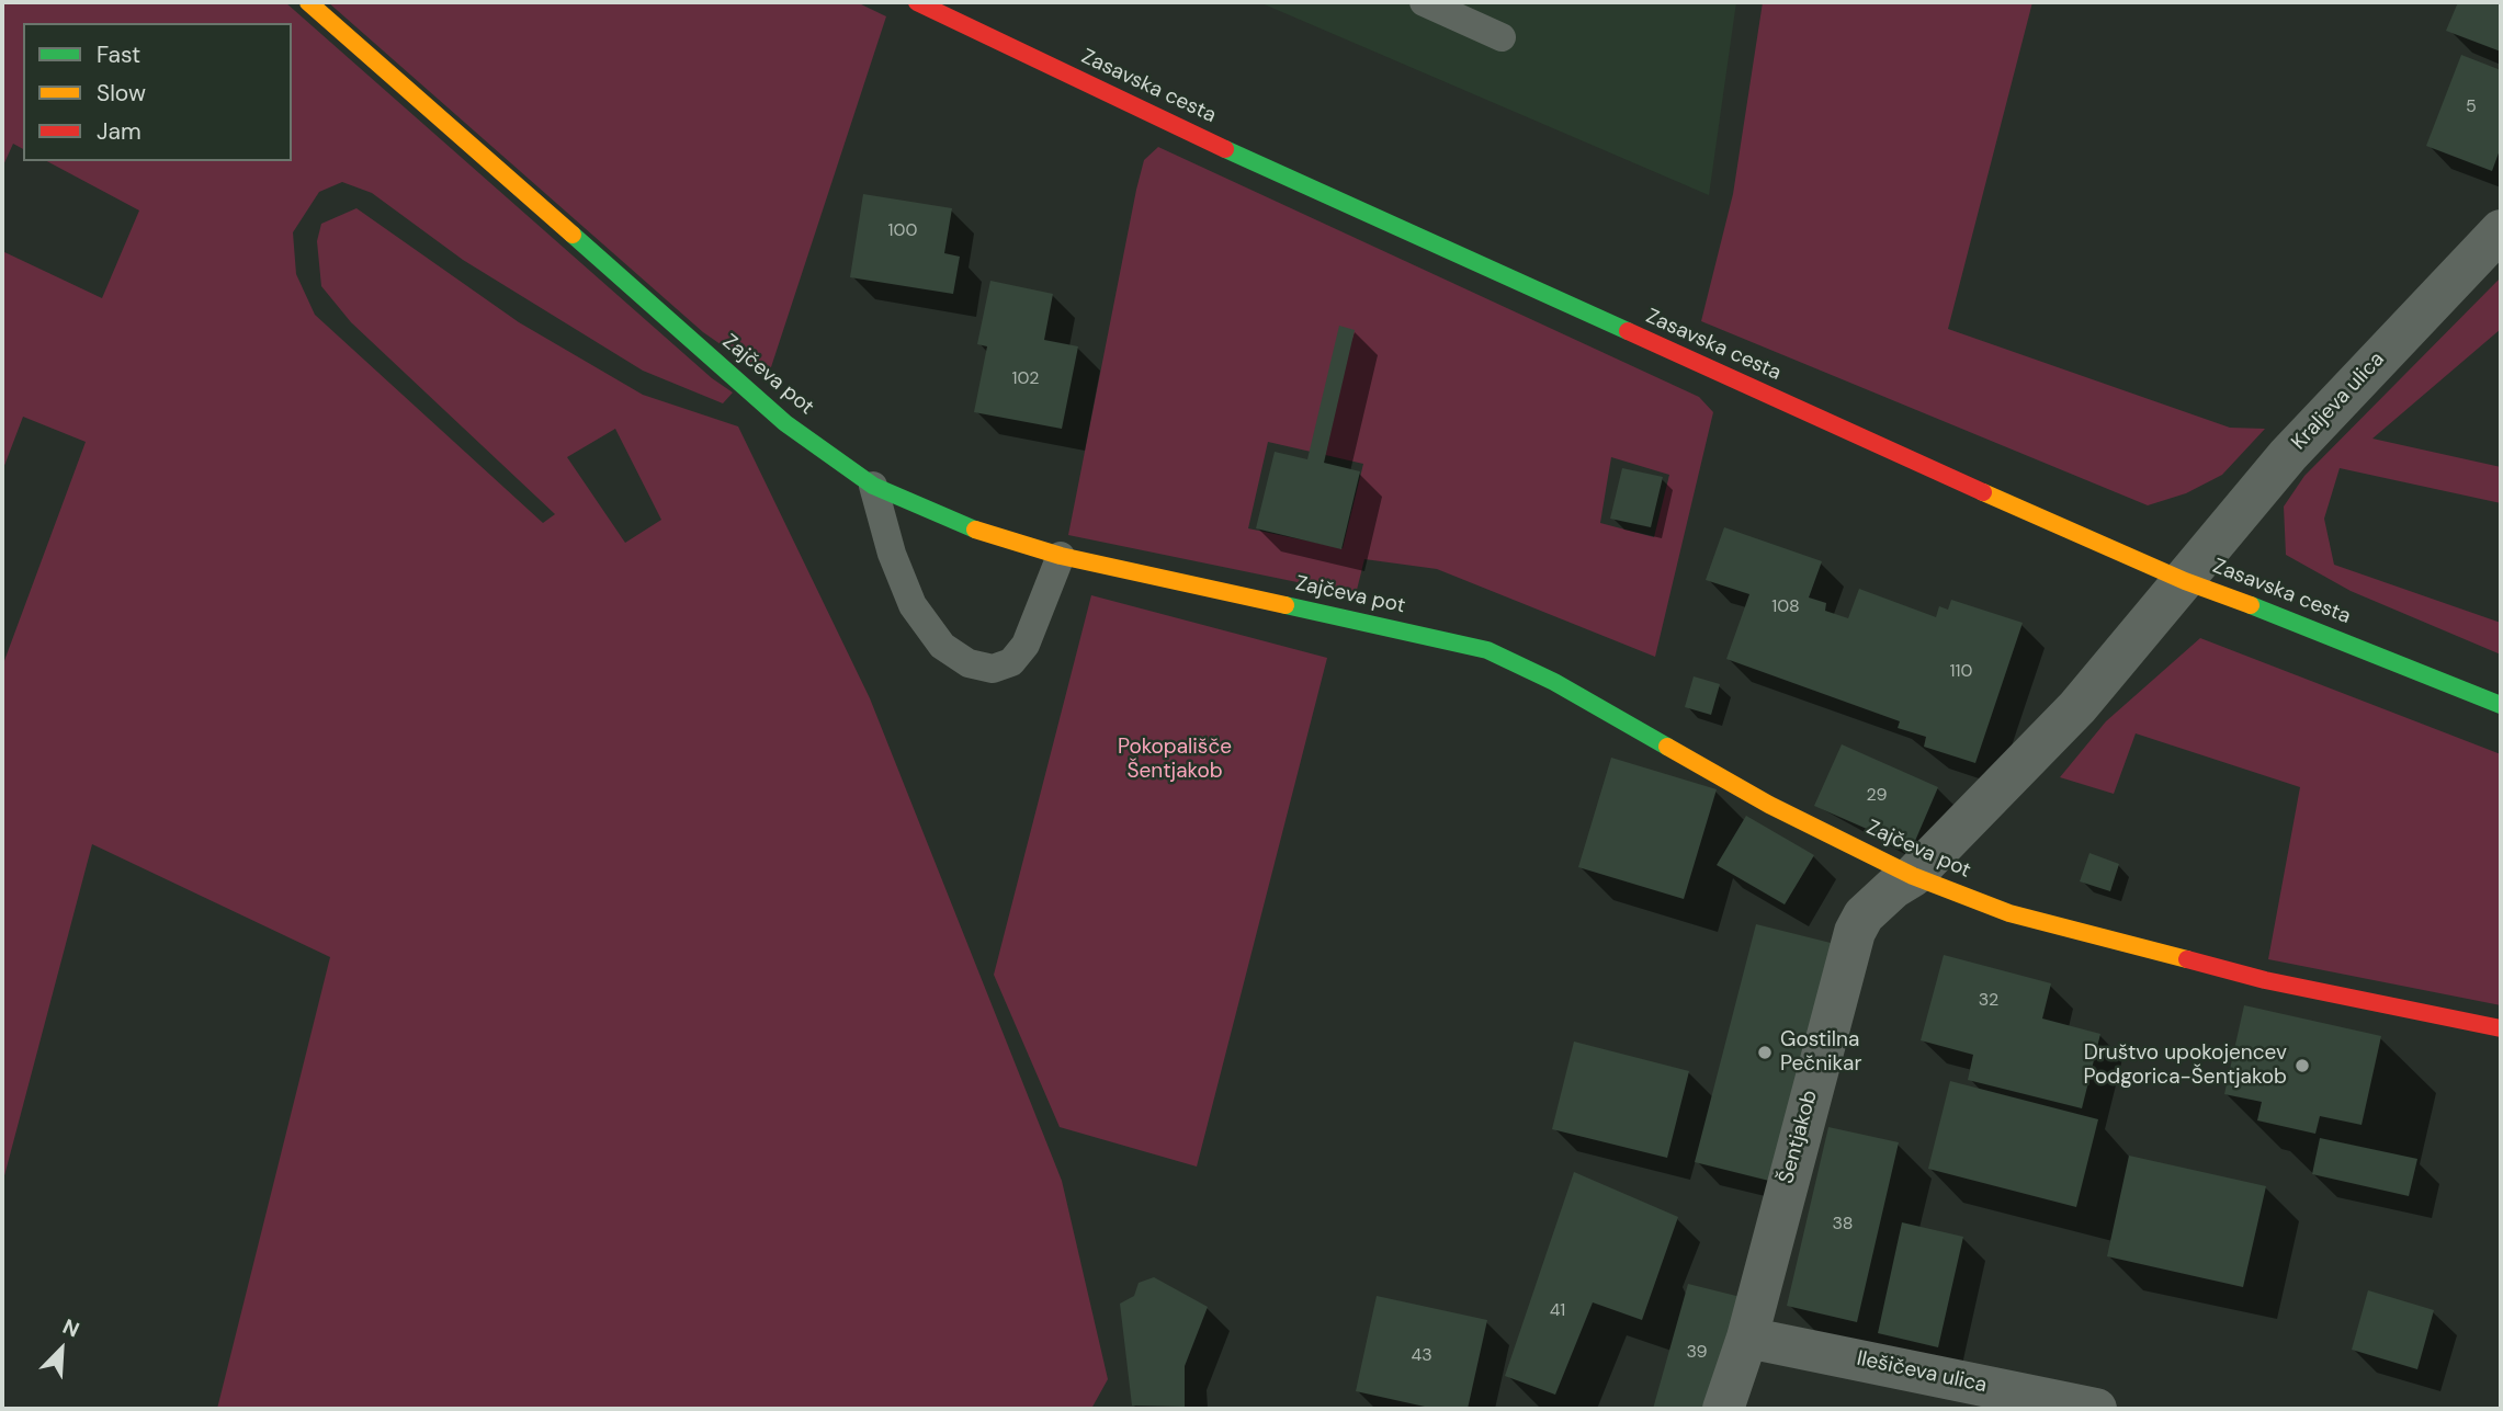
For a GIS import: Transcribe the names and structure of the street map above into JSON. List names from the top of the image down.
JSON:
{
  "streets": {
    "street": [
      "Zasavska cesta",
      "Zajčeva pot",
      "Kraljeva ulica",
      "Šentjakob",
      "Ilešičeva ulica"
    ]
  },
  "crossings": [
    ["Zasavska cesta", "Kraljeva ulica"],
    ["Zasavska cesta", "Šentjakob"],
    ["Zajčeva pot", "Šentjakob"],
    ["Kraljeva ulica", "Šentjakob"],
    ["Šentjakob", "Ilešičeva ulica"]
  ],
  "parks": ["Pokopališče Šentjakob"],
  "places": ["Gostilna Pečnikar", "Društvo upokojencev Podgorica-Šentjakob"],
  "house_numbers": [
    "5",
    "100",
    "102",
    "108",
    "110",
    "29",
    "32",
    "38",
    "41",
    "39",
    "43"
  ],
  "legend": ["Fast", "Slow", "Jam"],
  "north": "top right"
}
